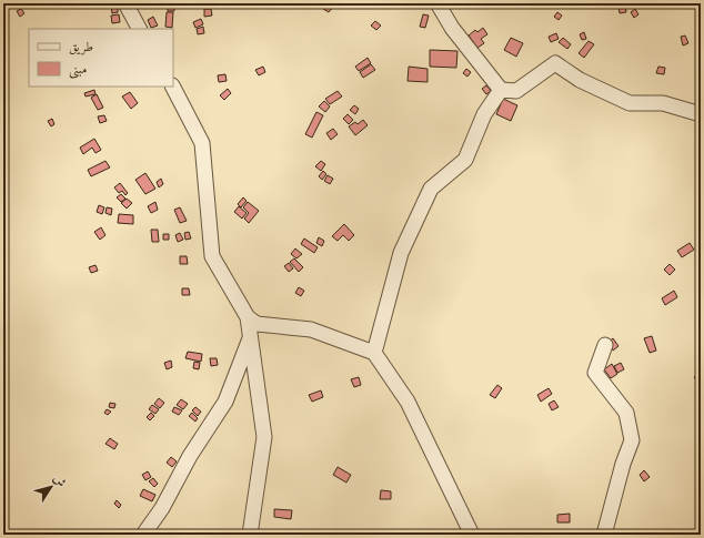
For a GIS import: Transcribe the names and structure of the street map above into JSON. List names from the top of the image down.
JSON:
{
  "legend": ["طريق", "مبنى"],
  "north": "top right"
}
